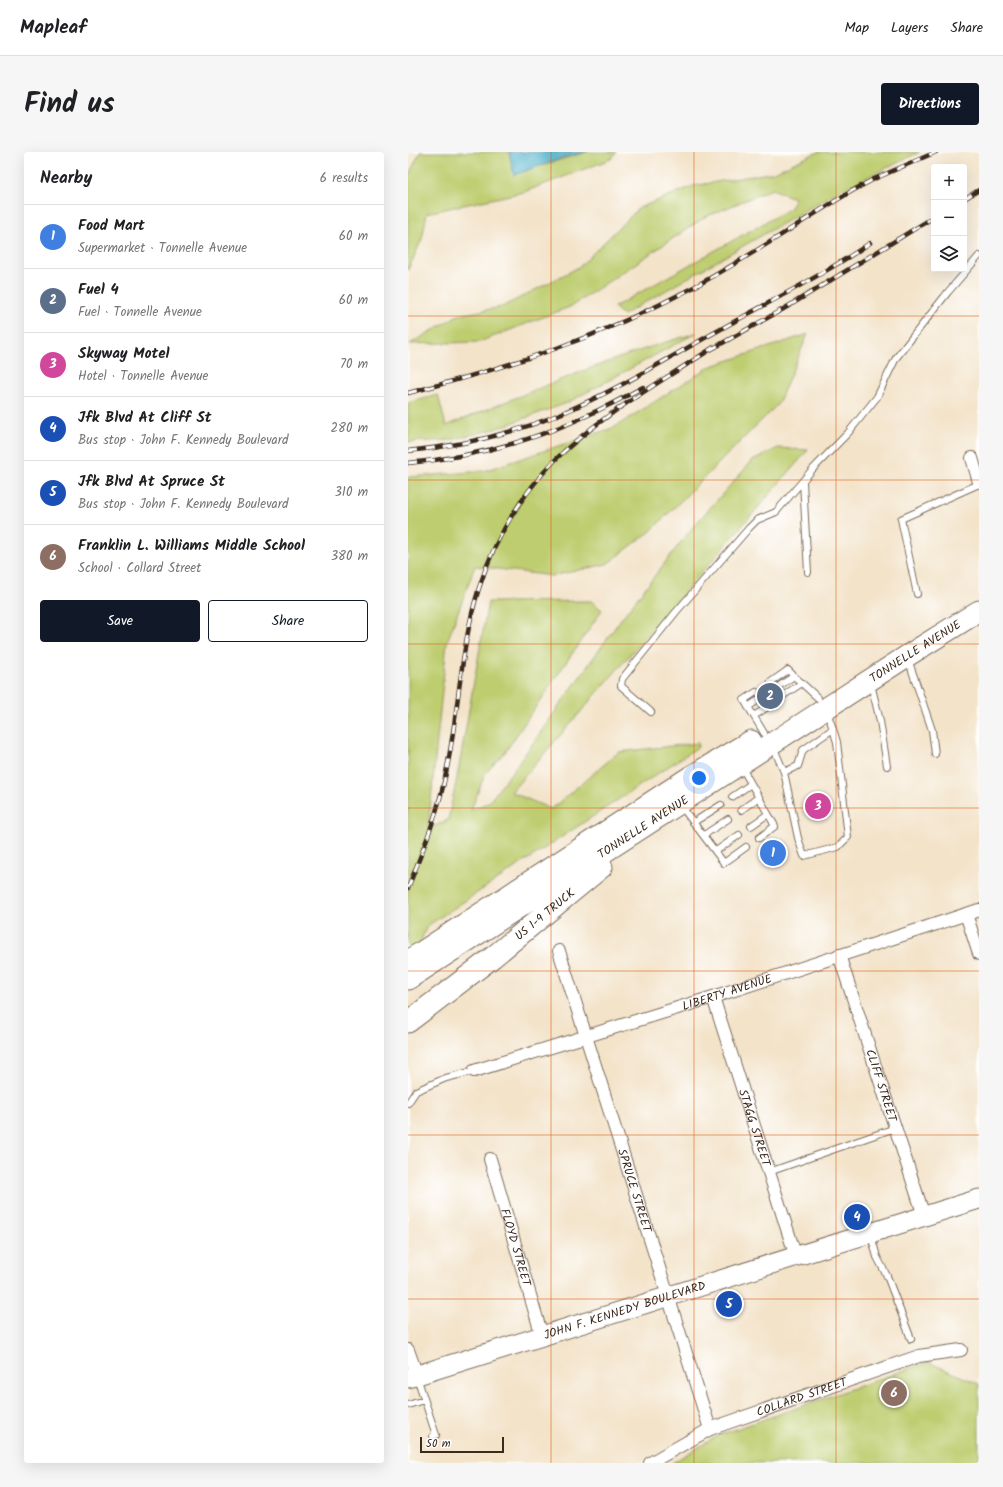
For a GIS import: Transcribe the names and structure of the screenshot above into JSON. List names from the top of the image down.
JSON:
{
  "streets": {
    "highway": ["TONNELLE AVENUE", "US 1-9 TRUCK"],
    "main road": ["JOHN F. KENNEDY BOULEVARD"],
    "street": [
      "LIBERTY AVENUE",
      "CLIFF STREET",
      "STAGG STREET",
      "SPRUCE STREET",
      "FLOYD STREET",
      "COLLARD STREET"
    ]
  },
  "crossings": [
    ["TONNELLE AVENUE", "US 1-9 TRUCK"],
    ["LIBERTY AVENUE", "CLIFF STREET"],
    ["LIBERTY AVENUE", "STAGG STREET"],
    ["LIBERTY AVENUE", "SPRUCE STREET"],
    ["CLIFF STREET", "JOHN F. KENNEDY BOULEVARD"],
    ["STAGG STREET", "JOHN F. KENNEDY BOULEVARD"],
    ["SPRUCE STREET", "JOHN F. KENNEDY BOULEVARD"],
    ["SPRUCE STREET", "COLLARD STREET"],
    ["FLOYD STREET", "JOHN F. KENNEDY BOULEVARD"]
  ],
  "scale_bar": "50 m",
  "page": {
    "header": "Mapleaf",
    "nav": ["Map", "Layers", "Share"],
    "title": "Find us",
    "buttons": [
      "Directions",
      ["Save", "Share"]
    ],
    "heading": ["Nearby", "6 results"],
    "map_buttons": ["+", "−"],
    "list": [
      {
        "mark": "1",
        "name": "Food Mart",
        "note": "Supermarket · Tonnelle Avenue",
        "value": "60 m"
      },
      {
        "mark": "2",
        "name": "Fuel 4",
        "note": "Fuel · Tonnelle Avenue",
        "value": "60 m"
      },
      {
        "mark": "3",
        "name": "Skyway Motel",
        "note": "Hotel · Tonnelle Avenue",
        "value": "70 m"
      },
      {
        "mark": "4",
        "name": "Jfk Blvd At Cliff St",
        "note": "Bus stop · John F. Kennedy Boulevard",
        "value": "280 m"
      },
      {
        "mark": "5",
        "name": "Jfk Blvd At Spruce St",
        "note": "Bus stop · John F. Kennedy Boulevard",
        "value": "310 m"
      },
      {
        "mark": "6",
        "name": "Franklin L. Williams Middle School",
        "note": "School · Collard Street",
        "value": "380 m"
      }
    ],
    "pins": [
      "2",
      "3",
      "1",
      "4",
      "5",
      "6"
    ],
    "scale": "50 m"
  }
}
